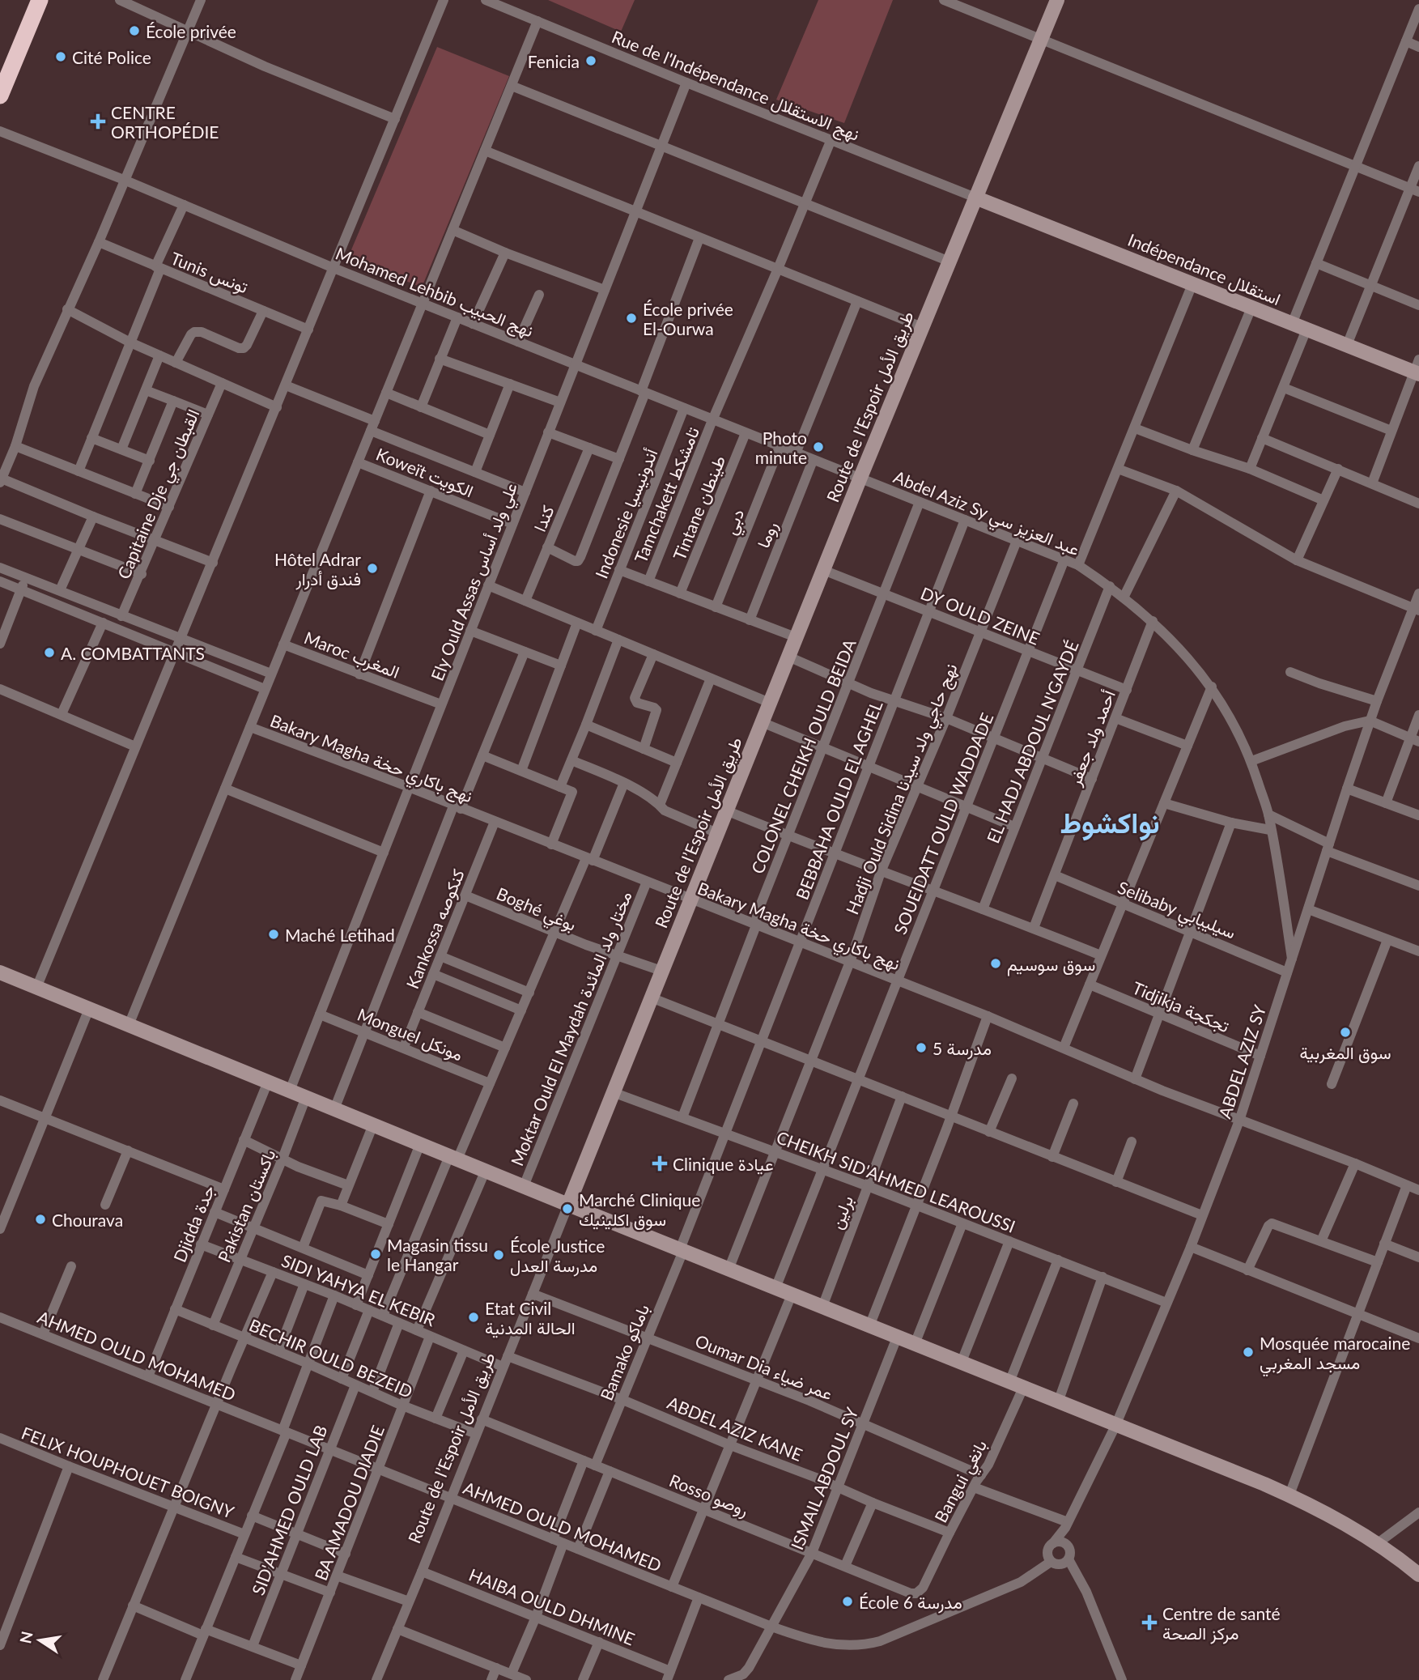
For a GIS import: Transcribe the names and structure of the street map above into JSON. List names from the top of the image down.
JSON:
{
  "streets": {
    "street": [
      "Rue de l'Indépendance نهج الاستقلال",
      "Indépendance استقلال",
      "Tunis تونس",
      "Mohamed Lehbib نهج الحبيب",
      "Route de l’Espoir طريق الأمل",
      "Koweït الكويت",
      "Capitaine Dje القبطان جي",
      "Tamchakett تامشكط",
      "Tintane طينطان",
      "Abdel Aziz Sy عبد العزيز سي",
      "Indonesie أندونيسيا",
      "كندا",
      "دبي",
      "روما",
      "Ely Ould Assas علي ولد أساس",
      "DY OULD ZEINE",
      "Maroc المغرب",
      "أحمد ولد جعفر",
      "EL HADJ ABDOUL N'GAYDÉ",
      "COLONEL CHEIKH OULD BEIDA",
      "Bakary Magha نهج باكاري حخة",
      "Hadji Ould Sidina نهج حاجي ولد سيدنا",
      "BEBBAHA OULD EL AGHEL",
      "SOUEIDATT OULD WADDADE",
      "Boghé بوغي",
      "Selibaby سيليبابي",
      "Kankossa كنكوصه",
      "Tidjikja تجكجة",
      "Moktar Ould El Maydah مختار ولد المائدة",
      "Monguel مونكل",
      "ABDEL AZIZ SY",
      "CHEIKH SID'AHMED LEAROUSSI",
      "Pakistan باكستان",
      "برلين",
      "Djidda جدة",
      "SIDI YAHYA EL KEBIR",
      "Bamako باماكو",
      "AHMED OULD MOHAMED",
      "BECHIR OULD BEZEID",
      "Oumar Dia عمر ضياء",
      "ABDEL AZIZ KANE",
      "FELIX HOUPHOUET BOIGNY",
      "ISMAIL ABDOUL SY",
      "Bangui بانغي",
      "Rosso روصو",
      "BA AMADOU DIADIE",
      "SID'AHMED OULD LAB",
      "HAIBA OULD DHMINE"
    ]
  },
  "crossings": [
    ["Rue de l'Indépendance نهج الاستقلال", "Indépendance استقلال"],
    ["Rue de l'Indépendance نهج الاستقلال", "Route de l’Espoir طريق الأمل"],
    ["Rue de l'Indépendance نهج الاستقلال", "Tamchakett تامشكط"],
    ["Rue de l'Indépendance نهج الاستقلال", "Ely Ould Assas علي ولد أساس"],
    ["Indépendance استقلال", "Route de l’Espoir طريق الأمل"],
    ["Mohamed Lehbib نهج الحبيب", "Route de l’Espoir طريق الأمل"],
    ["Mohamed Lehbib نهج الحبيب", "Tamchakett تامشكط"],
    ["Mohamed Lehbib نهج الحبيب", "Tintane طينطان"],
    ["Mohamed Lehbib نهج الحبيب", "Abdel Aziz Sy عبد العزيز سي"],
    ["Mohamed Lehbib نهج الحبيب", "Indonesie أندونيسيا"],
    ["Mohamed Lehbib نهج الحبيب", "دبي"],
    ["Mohamed Lehbib نهج الحبيب", "روما"],
    ["Mohamed Lehbib نهج الحبيب", "Ely Ould Assas علي ولد أساس"],
    ["Route de l’Espoir طريق الأمل", "Abdel Aziz Sy عبد العزيز سي"],
    ["Route de l’Espoir طريق الأمل", "DY OULD ZEINE"],
    ["Route de l’Espoir طريق الأمل", "Bakary Magha نهج باكاري حخة"],
    ["Route de l’Espoir طريق الأمل", "Boghé بوغي"],
    ["Route de l’Espoir طريق الأمل", "CHEIKH SID'AHMED LEAROUSSI"],
    ["Route de l’Espoir طريق الأمل", "SIDI YAHYA EL KEBIR"],
    ["Route de l’Espoir طريق الأمل", "AHMED OULD MOHAMED"],
    ["Route de l’Espoir طريق الأمل", "BECHIR OULD BEZEID"],
    ["Route de l’Espoir طريق الأمل", "Oumar Dia عمر ضياء"],
    ["Route de l’Espoir طريق الأمل", "ABDEL AZIZ KANE"],
    ["Route de l’Espoir طريق الأمل", "Rosso روصو"],
    ["Route de l’Espoir طريق الأمل", "HAIBA OULD DHMINE"],
    ["Koweït الكويت", "Ely Ould Assas علي ولد أساس"],
    ["Abdel Aziz Sy عبد العزيز سي", "أحمد ولد جعفر"],
    ["Abdel Aziz Sy عبد العزيز سي", "EL HADJ ABDOUL N'GAYDÉ"],
    ["Abdel Aziz Sy عبد العزيز سي", "COLONEL CHEIKH OULD BEIDA"],
    ["Abdel Aziz Sy عبد العزيز سي", "Hadji Ould Sidina نهج حاجي ولد سيدنا"],
    ["Abdel Aziz Sy عبد العزيز سي", "BEBBAHA OULD EL AGHEL"],
    ["Abdel Aziz Sy عبد العزيز سي", "SOUEIDATT OULD WADDADE"],
    ["Abdel Aziz Sy عبد العزيز سي", "ABDEL AZIZ SY"],
    ["Ely Ould Assas علي ولد أساس", "Maroc المغرب"],
    ["Ely Ould Assas علي ولد أساس", "Bakary Magha نهج باكاري حخة"],
    ["Ely Ould Assas علي ولد أساس", "Monguel مونكل"],
    ["DY OULD ZEINE", "أحمد ولد جعفر"],
    ["DY OULD ZEINE", "EL HADJ ABDOUL N'GAYDÉ"],
    ["DY OULD ZEINE", "COLONEL CHEIKH OULD BEIDA"],
    ["DY OULD ZEINE", "Hadji Ould Sidina نهج حاجي ولد سيدنا"],
    ["DY OULD ZEINE", "BEBBAHA OULD EL AGHEL"],
    ["DY OULD ZEINE", "SOUEIDATT OULD WADDADE"],
    ["أحمد ولد جعفر", "Selibaby سيليبابي"],
    ["COLONEL CHEIKH OULD BEIDA", "Bakary Magha نهج باكاري حخة"],
    ["COLONEL CHEIKH OULD BEIDA", "CHEIKH SID'AHMED LEAROUSSI"],
    ["Bakary Magha نهج باكاري حخة", "Hadji Ould Sidina نهج حاجي ولد سيدنا"],
    ["Bakary Magha نهج باكاري حخة", "BEBBAHA OULD EL AGHEL"],
    ["Bakary Magha نهج باكاري حخة", "SOUEIDATT OULD WADDADE"],
    ["Bakary Magha نهج باكاري حخة", "Kankossa كنكوصه"],
    ["Bakary Magha نهج باكاري حخة", "Moktar Ould El Maydah مختار ولد المائدة"],
    ["Bakary Magha نهج باكاري حخة", "ABDEL AZIZ SY"],
    ["Hadji Ould Sidina نهج حاجي ولد سيدنا", "CHEIKH SID'AHMED LEAROUSSI"],
    ["BEBBAHA OULD EL AGHEL", "CHEIKH SID'AHMED LEAROUSSI"],
    ["BEBBAHA OULD EL AGHEL", "Bamako باماكو"],
    ["SOUEIDATT OULD WADDADE", "CHEIKH SID'AHMED LEAROUSSI"],
    ["Boghé بوغي", "Kankossa كنكوصه"],
    ["Boghé بوغي", "Moktar Ould El Maydah مختار ولد المائدة"],
    ["Selibaby سيليبابي", "ABDEL AZIZ SY"],
    ["Kankossa كنكوصه", "Monguel مونكل"],
    ["Tidjikja تجكجة", "ABDEL AZIZ SY"],
    ["ABDEL AZIZ SY", "CHEIKH SID'AHMED LEAROUSSI"],
    ["ABDEL AZIZ SY", "AHMED OULD MOHAMED"],
    ["CHEIKH SID'AHMED LEAROUSSI", "برلين"],
    ["CHEIKH SID'AHMED LEAROUSSI", "Bangui بانغي"],
    ["Pakistan باكستان", "SIDI YAHYA EL KEBIR"],
    ["Pakistan باكستان", "BECHIR OULD BEZEID"],
    ["Djidda جدة", "SIDI YAHYA EL KEBIR"],
    ["Djidda جدة", "AHMED OULD MOHAMED"],
    ["Djidda جدة", "BECHIR OULD BEZEID"],
    ["SIDI YAHYA EL KEBIR", "BA AMADOU DIADIE"],
    ["Bamako باماكو", "Oumar Dia عمر ضياء"],
    ["Bamako باماكو", "ABDEL AZIZ KANE"],
    ["Bamako باماكو", "Rosso روصو"],
    ["AHMED OULD MOHAMED", "ISMAIL ABDOUL SY"],
    ["AHMED OULD MOHAMED", "BA AMADOU DIADIE"],
    ["AHMED OULD MOHAMED", "SID'AHMED OULD LAB"],
    ["BECHIR OULD BEZEID", "BA AMADOU DIADIE"],
    ["BECHIR OULD BEZEID", "SID'AHMED OULD LAB"],
    ["Oumar Dia عمر ضياء", "ISMAIL ABDOUL SY"],
    ["Oumar Dia عمر ضياء", "Bangui بانغي"],
    ["ABDEL AZIZ KANE", "ISMAIL ABDOUL SY"],
    ["ABDEL AZIZ KANE", "Bangui بانغي"],
    ["ISMAIL ABDOUL SY", "Rosso روصو"],
    ["Bangui بانغي", "Rosso روصو"]
  ],
  "districts": ["نواكشوط"],
  "places": {
    "other": [
      "École privée",
      "Cité Police",
      "Fenicia",
      "École privée El-Ourwa",
      "Photo minute",
      "Hôtel Adrar فندق أدرار",
      "A. COMBATTANTS",
      "Maché Letihad",
      "سوق سوسيم",
      "سوق المغربية",
      "مدرسة 5",
      "Marché Clinique سوق اكلينيك",
      "Chourava",
      "Magasin tissu le Hangar",
      "École Justice مدرسة العدل",
      "Etat Civil الحالة المدنية",
      "Mosquée marocaine مسجد المغربي",
      "École 6 مدرسة"
    ],
    "health": ["CENTRE ORTHOPÉDIE", "Clinique عيادة", "Centre de santé مركز الصحة"]
  },
  "north": "left"
}
